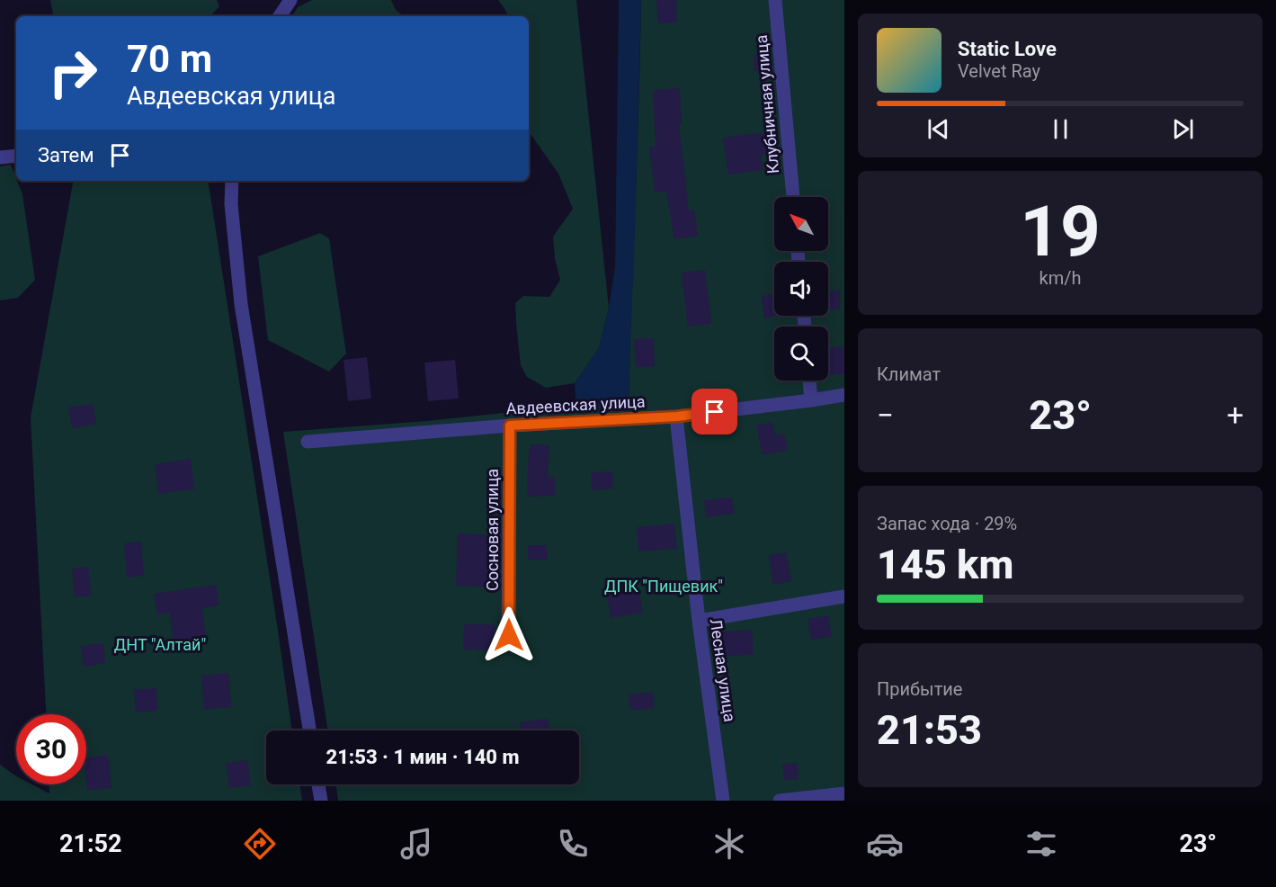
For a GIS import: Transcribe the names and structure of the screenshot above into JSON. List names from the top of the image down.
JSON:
{
  "streets": {
    "street": [
      "Клубничная улица",
      "Авдеевская улица",
      "Сосновая улица",
      "Лесная улица"
    ]
  },
  "crossings": [
    ["Авдеевская улица", "Сосновая улица"],
    ["Авдеевская улица", "Лесная улица"]
  ],
  "parks": ["ДПК \"Пищевик\"", "ДНТ \"Алтай\""],
  "north": "top left",
  "page": {
    "turn": ["70 m", "Авдеевская улица"],
    "song": ["Static Love", "Velvet Ray"],
    "then": "Затем",
    "tile": [
      ["19", "km/h"],
      "Климат",
      ["Запас хода · 29%", "145 km"],
      ["Прибытие", "21:53"]
    ],
    "heat": ["−", "23°", "+"],
    "limit": "30",
    "trip": "21:53 · 1 мин · 140 m",
    "tabs": ["21:52", "23°"]
  }
}
